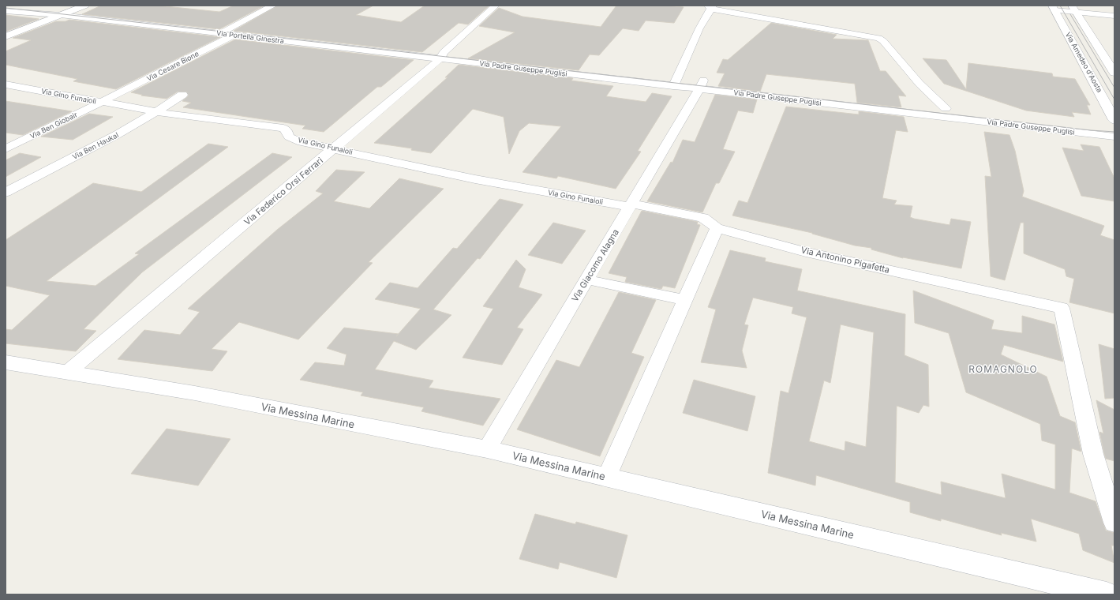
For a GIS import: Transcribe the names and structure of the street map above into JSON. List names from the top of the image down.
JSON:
{
  "streets": {
    "street": [
      "Via Portella Ginestra",
      "Via Amedeo d'Aosta",
      "Via Cesare Bione",
      "Via Padre Guseppe Puglisi",
      "Via Gino Funaioli",
      "Via Ben Giobair",
      "Via Ben Haukal",
      "Via Federico Orsi Ferrari",
      "Via Antonino Pigafetta",
      "Via Giacomo Alagna",
      "Via Messina Marine"
    ]
  },
  "crossings": [
    ["Via Portella Ginestra", "Via Cesare Bione"],
    ["Via Portella Ginestra", "Via Padre Guseppe Puglisi"],
    ["Via Portella Ginestra", "Via Federico Orsi Ferrari"],
    ["Via Cesare Bione", "Via Gino Funaioli"],
    ["Via Cesare Bione", "Via Ben Giobair"],
    ["Via Padre Guseppe Puglisi", "Via Federico Orsi Ferrari"],
    ["Via Padre Guseppe Puglisi", "Via Giacomo Alagna"],
    ["Via Gino Funaioli", "Via Ben Giobair"],
    ["Via Gino Funaioli", "Via Ben Haukal"],
    ["Via Gino Funaioli", "Via Federico Orsi Ferrari"],
    ["Via Gino Funaioli", "Via Antonino Pigafetta"],
    ["Via Gino Funaioli", "Via Giacomo Alagna"],
    ["Via Federico Orsi Ferrari", "Via Messina Marine"],
    ["Via Antonino Pigafetta", "Via Giacomo Alagna"],
    ["Via Giacomo Alagna", "Via Messina Marine"]
  ],
  "districts": ["ROMAGNOLO"]
}
